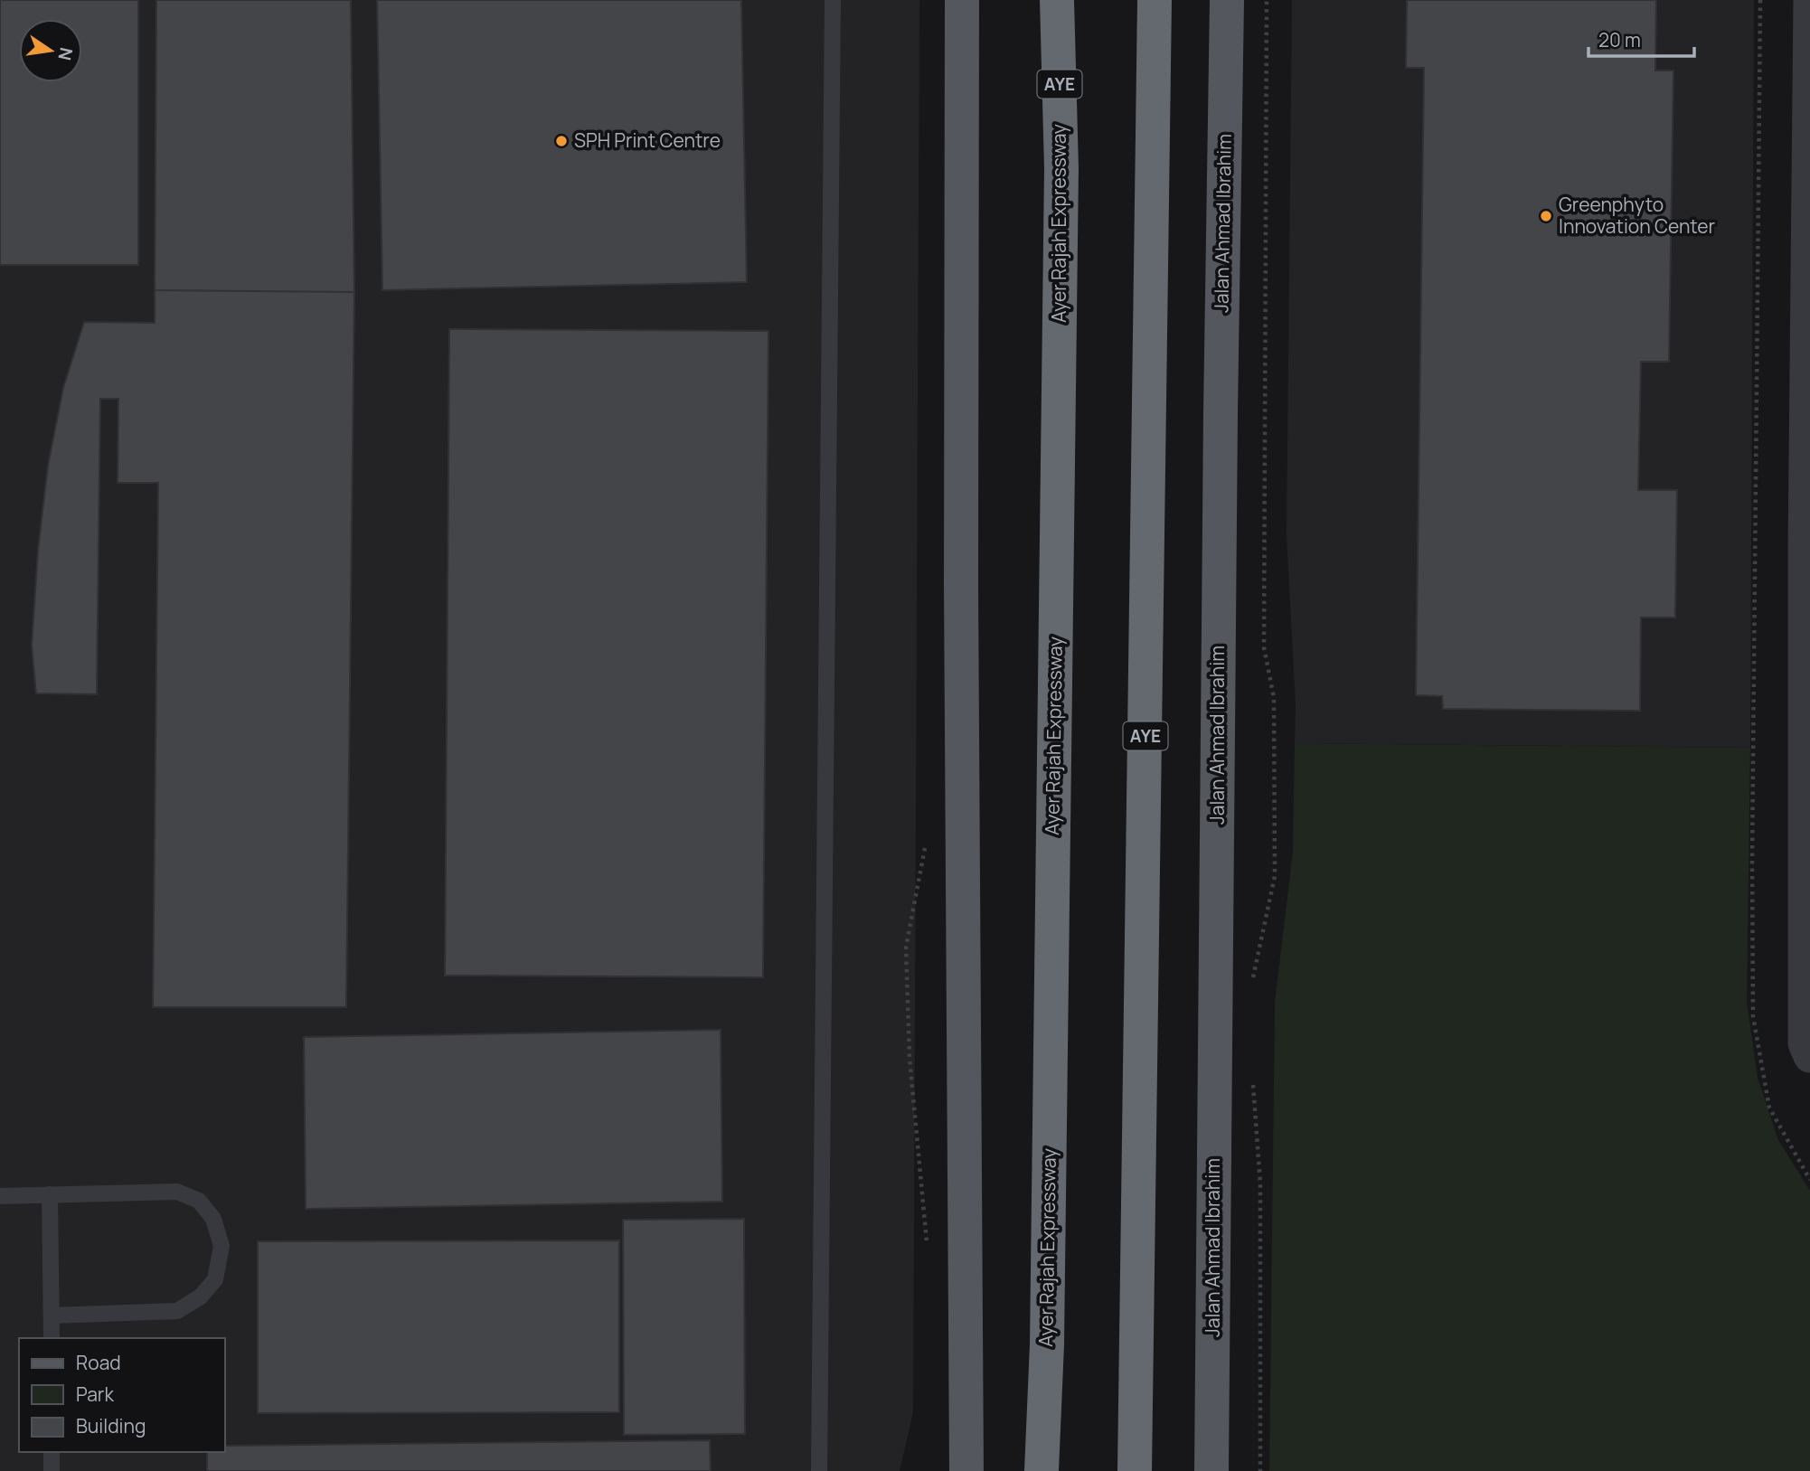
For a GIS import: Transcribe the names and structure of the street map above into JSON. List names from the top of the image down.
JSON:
{
  "streets": {
    "highway": ["AYE", "Ayer Rajah Expressway"],
    "main road": ["Jalan Ahmad Ibrahim"]
  },
  "places": ["SPH Print Centre", "Greenphyto Innovation Center"],
  "legend": ["Road", "Park", "Building"],
  "scale_bar": "20 m",
  "north": "right"
}
